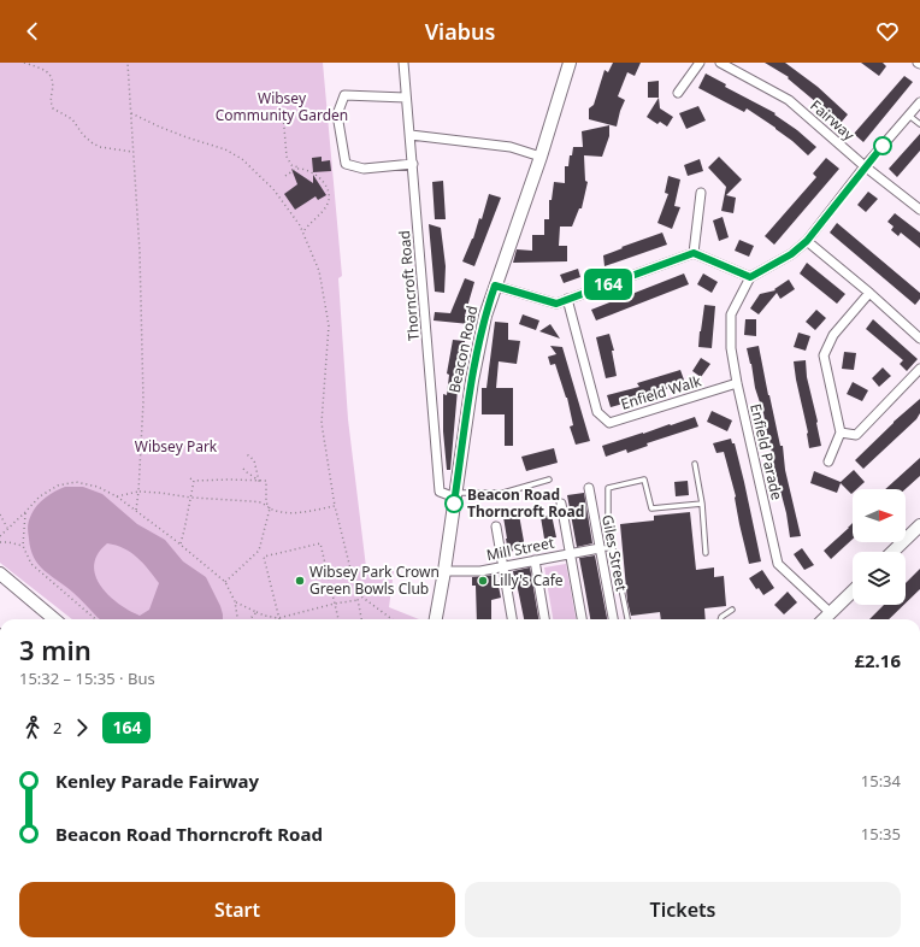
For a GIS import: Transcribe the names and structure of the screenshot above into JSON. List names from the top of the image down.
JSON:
{
  "streets": {
    "main road": ["Beacon Road"],
    "street": [
      "Fairway",
      "Thorncroft Road",
      "Enfield Walk",
      "Enfield Parade",
      "Mill Street",
      "Giles Street"
    ]
  },
  "crossings": [
    ["Thorncroft Road", "Beacon Road"],
    ["Beacon Road", "Mill Street"],
    ["Enfield Walk", "Enfield Parade"],
    ["Mill Street", "Giles Street"]
  ],
  "parks": ["Wibsey Community Garden", "Wibsey Park"],
  "places": ["Beacon Road Thorncroft Road", "Wibsey Park Crown Green Bowls Club", "Lilly's Cafe"],
  "lines": ["bus line 164"],
  "north": "right",
  "page": {
    "header": "Viabus",
    "on_map": "164",
    "heading": ["3 min", "15:32 – 15:35 · Bus", "£2.16"],
    "legs": ["2", "164"],
    "list": [
      {
        "name": "Kenley Parade Fairway",
        "value": "15:34"
      },
      {
        "name": "Beacon Road Thorncroft Road",
        "value": "15:35"
      }
    ],
    "buttons": ["Start", "Tickets"]
  }
}
